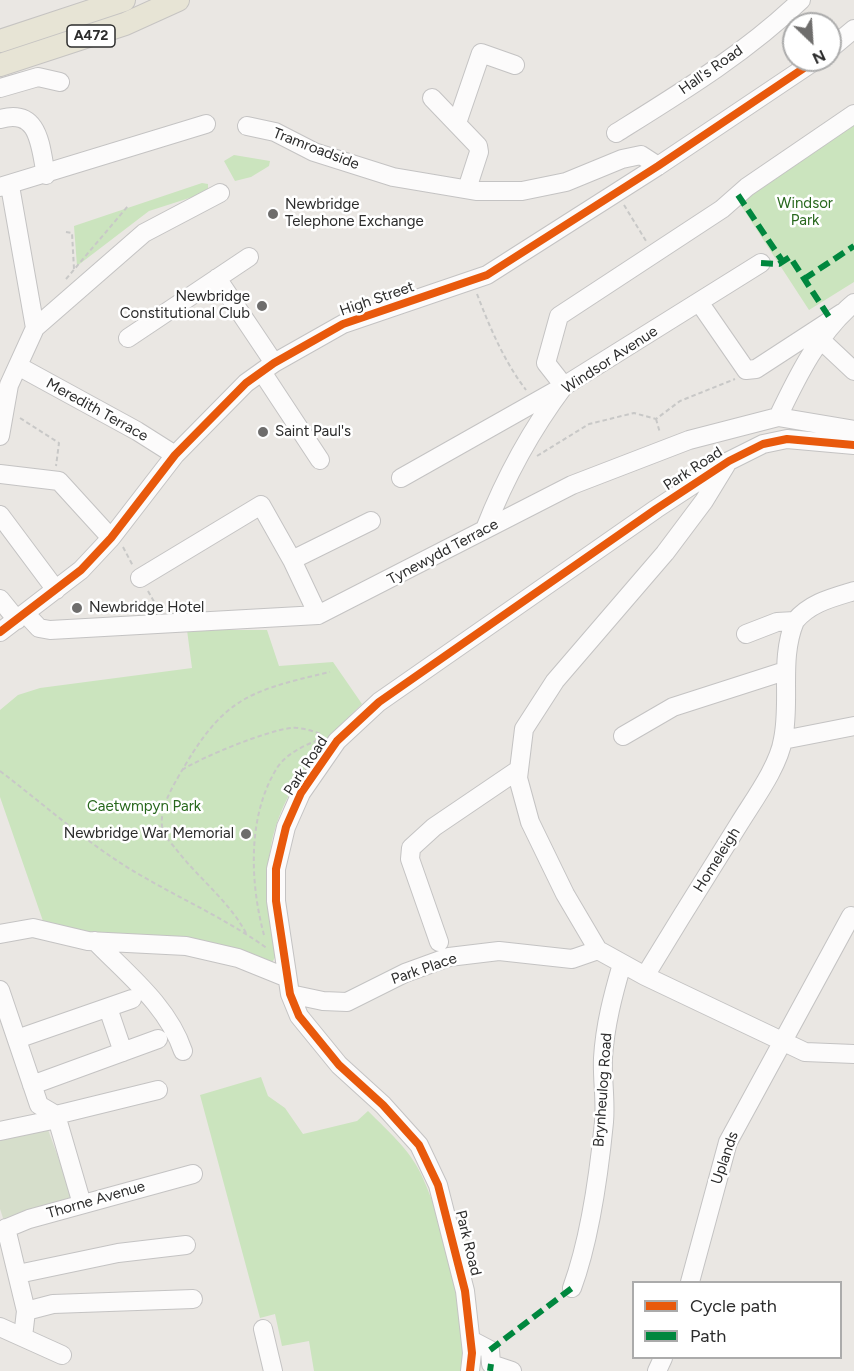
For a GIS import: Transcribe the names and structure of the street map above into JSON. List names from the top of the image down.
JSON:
{
  "streets": {
    "main road": ["A472"],
    "street": [
      "Hall's Road",
      "Tramroadside",
      "High Street",
      "Windsor Avenue",
      "Meredith Terrace",
      "Park Road",
      "Tynewydd Terrace",
      "Homeleigh",
      "Park Place",
      "Brynheulog Road",
      "Uplands",
      "Thorne Avenue"
    ]
  },
  "crossings": [
    ["Tramroadside", "High Street"],
    ["High Street", "Meredith Terrace"],
    ["High Street", "Tynewydd Terrace"],
    ["Windsor Avenue", "Tynewydd Terrace"],
    ["Park Road", "Park Place"]
  ],
  "parks": ["Windsor Park", "Caetwmpyn Park"],
  "places": [
    "Newbridge Telephone Exchange",
    "Newbridge Constitutional Club",
    "Saint Paul's",
    "Newbridge Hotel",
    "Newbridge War Memorial"
  ],
  "legend": ["Cycle path", "Path"],
  "north": "bottom right"
}
